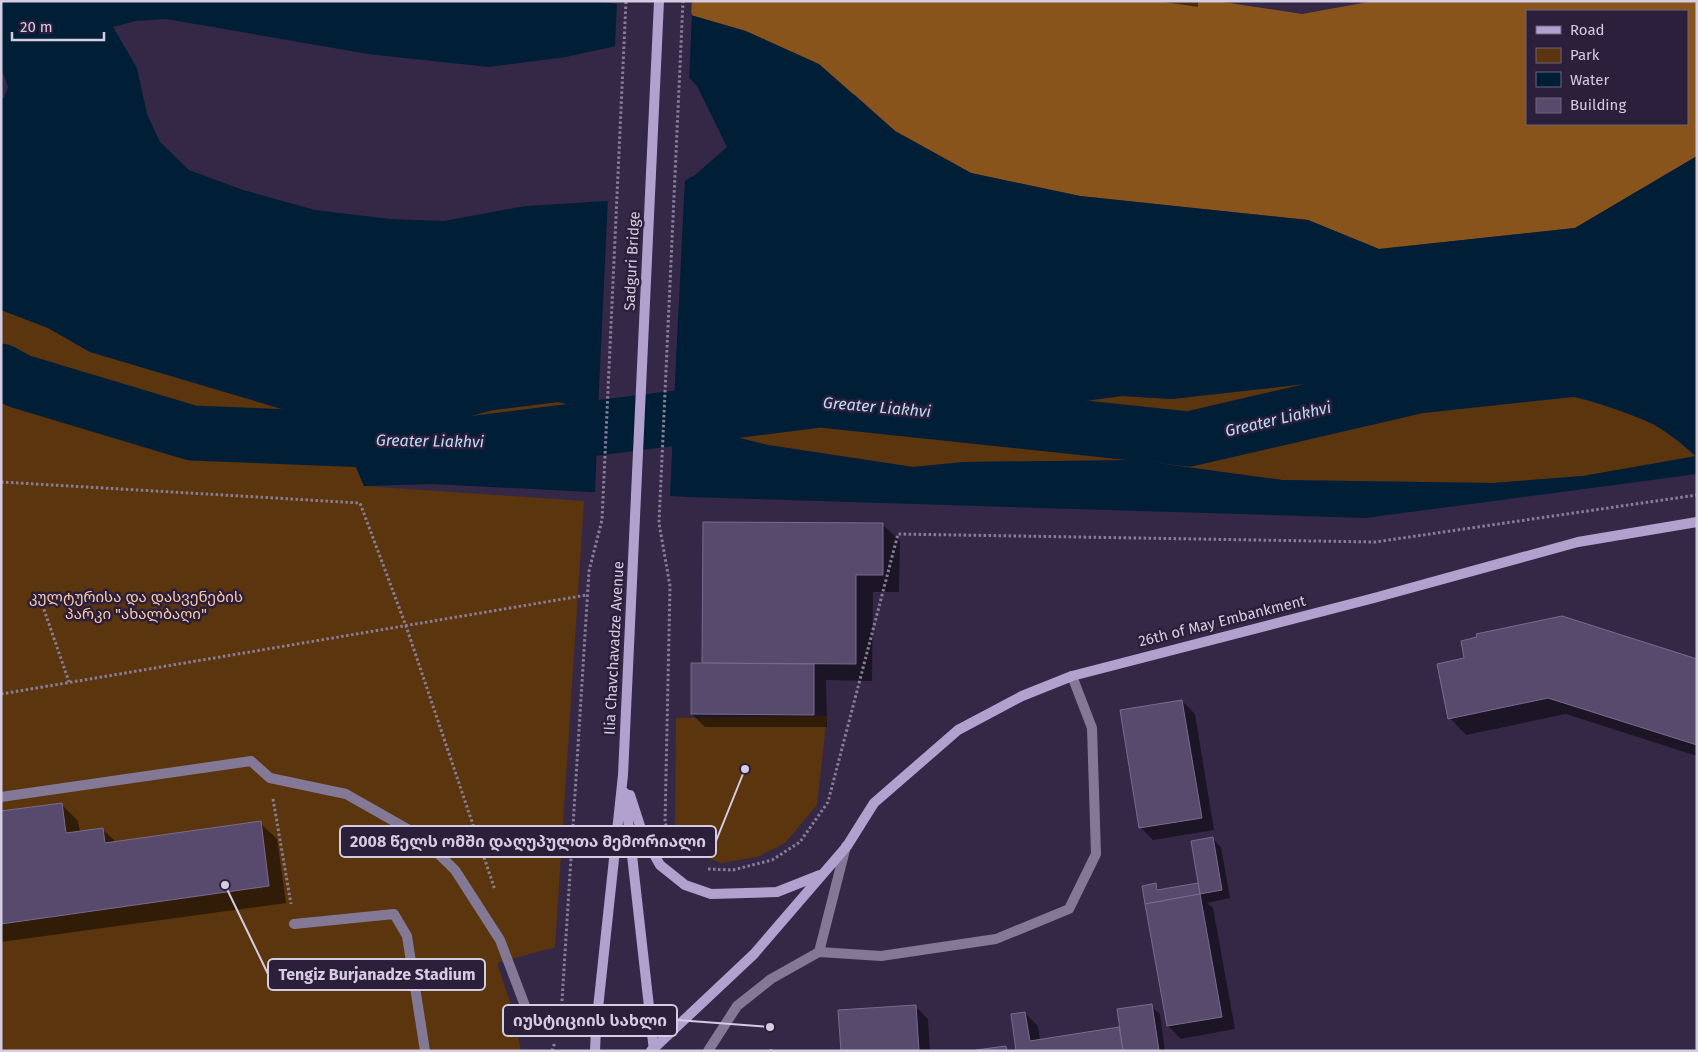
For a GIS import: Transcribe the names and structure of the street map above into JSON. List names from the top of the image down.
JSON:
{
  "streets": {
    "main road": ["Sadguri Bridge", "26th of May Embankment", "Ilia Chavchavadze Avenue"]
  },
  "crossings": [
    ["Sadguri Bridge", "Ilia Chavchavadze Avenue"],
    ["26th of May Embankment", "Ilia Chavchavadze Avenue"]
  ],
  "water": ["Greater Liakhvi"],
  "parks": ["კულტურისა და დასვენების პარკი \"ახალბაღი\""],
  "places": ["2008 წელს ომში დაღუპულთა მემორიალი", "Tengiz Burjanadze Stadium", "იუსტიციის სახლი"],
  "legend": [
    "Road",
    "Park",
    "Water",
    "Building"
  ],
  "scale_bar": "20 m"
}
